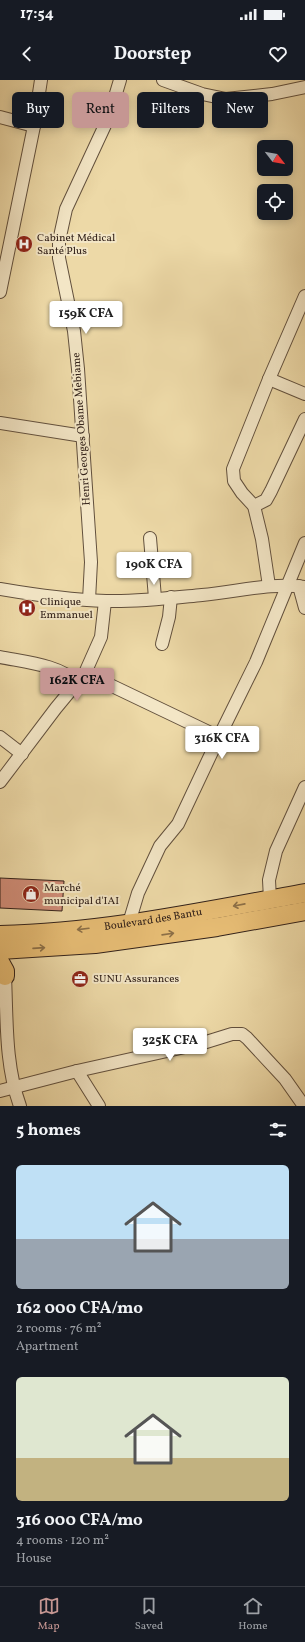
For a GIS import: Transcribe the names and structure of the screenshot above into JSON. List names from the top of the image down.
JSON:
{
  "streets": {
    "highway": ["Boulevard des Bantu"],
    "street": ["Henri Georges Obame Mebiame"]
  },
  "places": {
    "hospital": ["Cabinet Médical Santé Plus", "Clinique Emmanuel"],
    "shop": ["Marché municipal d'IAI"],
    "office": ["SUNU Assurances"]
  },
  "north": "bottom right",
  "page": {
    "status": "17:54",
    "header": "Doorstep",
    "chip": [
      "Buy",
      "Rent",
      "Filters",
      "New"
    ],
    "price": [
      "159K CFA",
      "190K CFA",
      "162K CFA",
      "316K CFA",
      "325K CFA"
    ],
    "heading": "5 homes",
    "list": [
      {
        "name": "162 000 CFA/mo",
        "note": "2 rooms · 76 m² · Apartment"
      },
      {
        "name": "316 000 CFA/mo",
        "note": "4 rooms · 120 m² · House"
      }
    ],
    "tabs": ["Map", "Saved", "Home"]
  }
}
